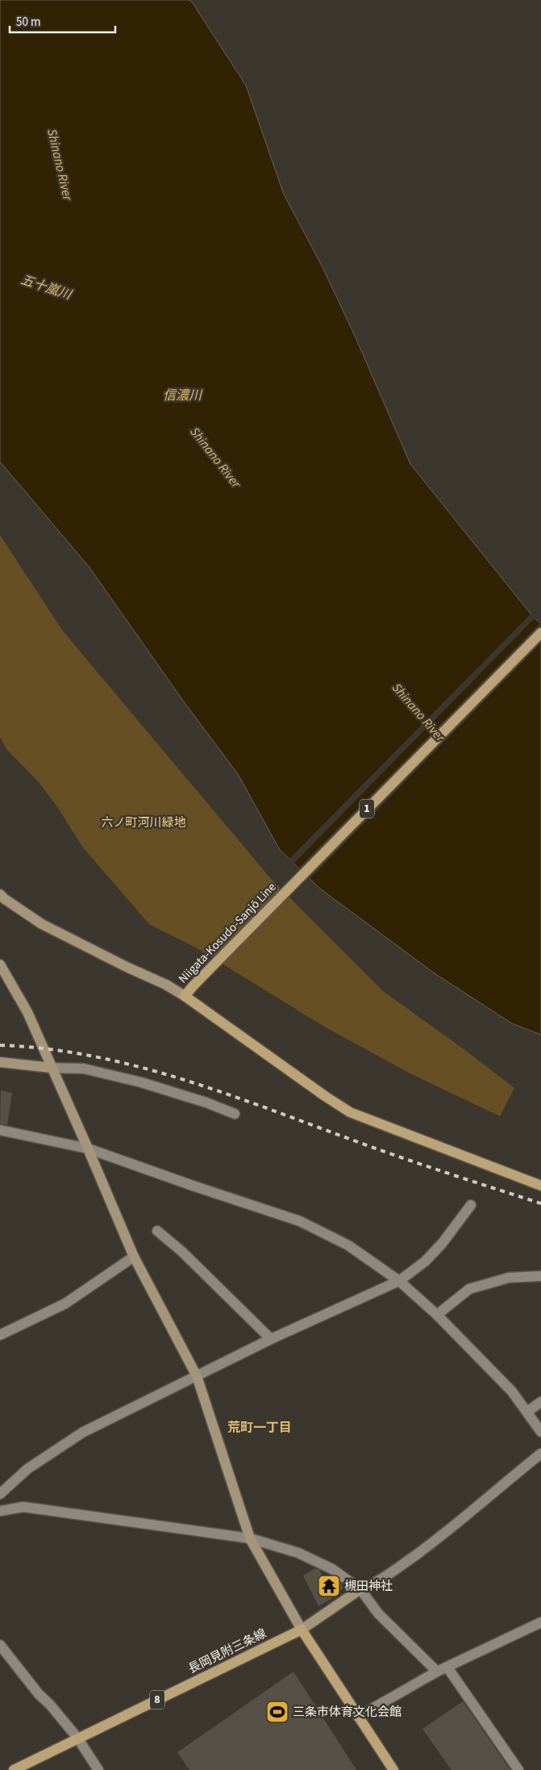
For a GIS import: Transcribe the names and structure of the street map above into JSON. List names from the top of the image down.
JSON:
{
  "streets": {
    "main road": [
      "1",
      "Niigata-Kosudo-Sanjō Line",
      "長岡見附三条線",
      "8"
    ]
  },
  "districts": ["荒町一丁目"],
  "water": ["Shinano River", "五十嵐川", "信濃川"],
  "parks": ["六ノ町河川緑地"],
  "places": {
    "temple": ["槻田神社"],
    "sports": ["三条市体育文化会館"]
  },
  "scale_bar": "50 m"
}
